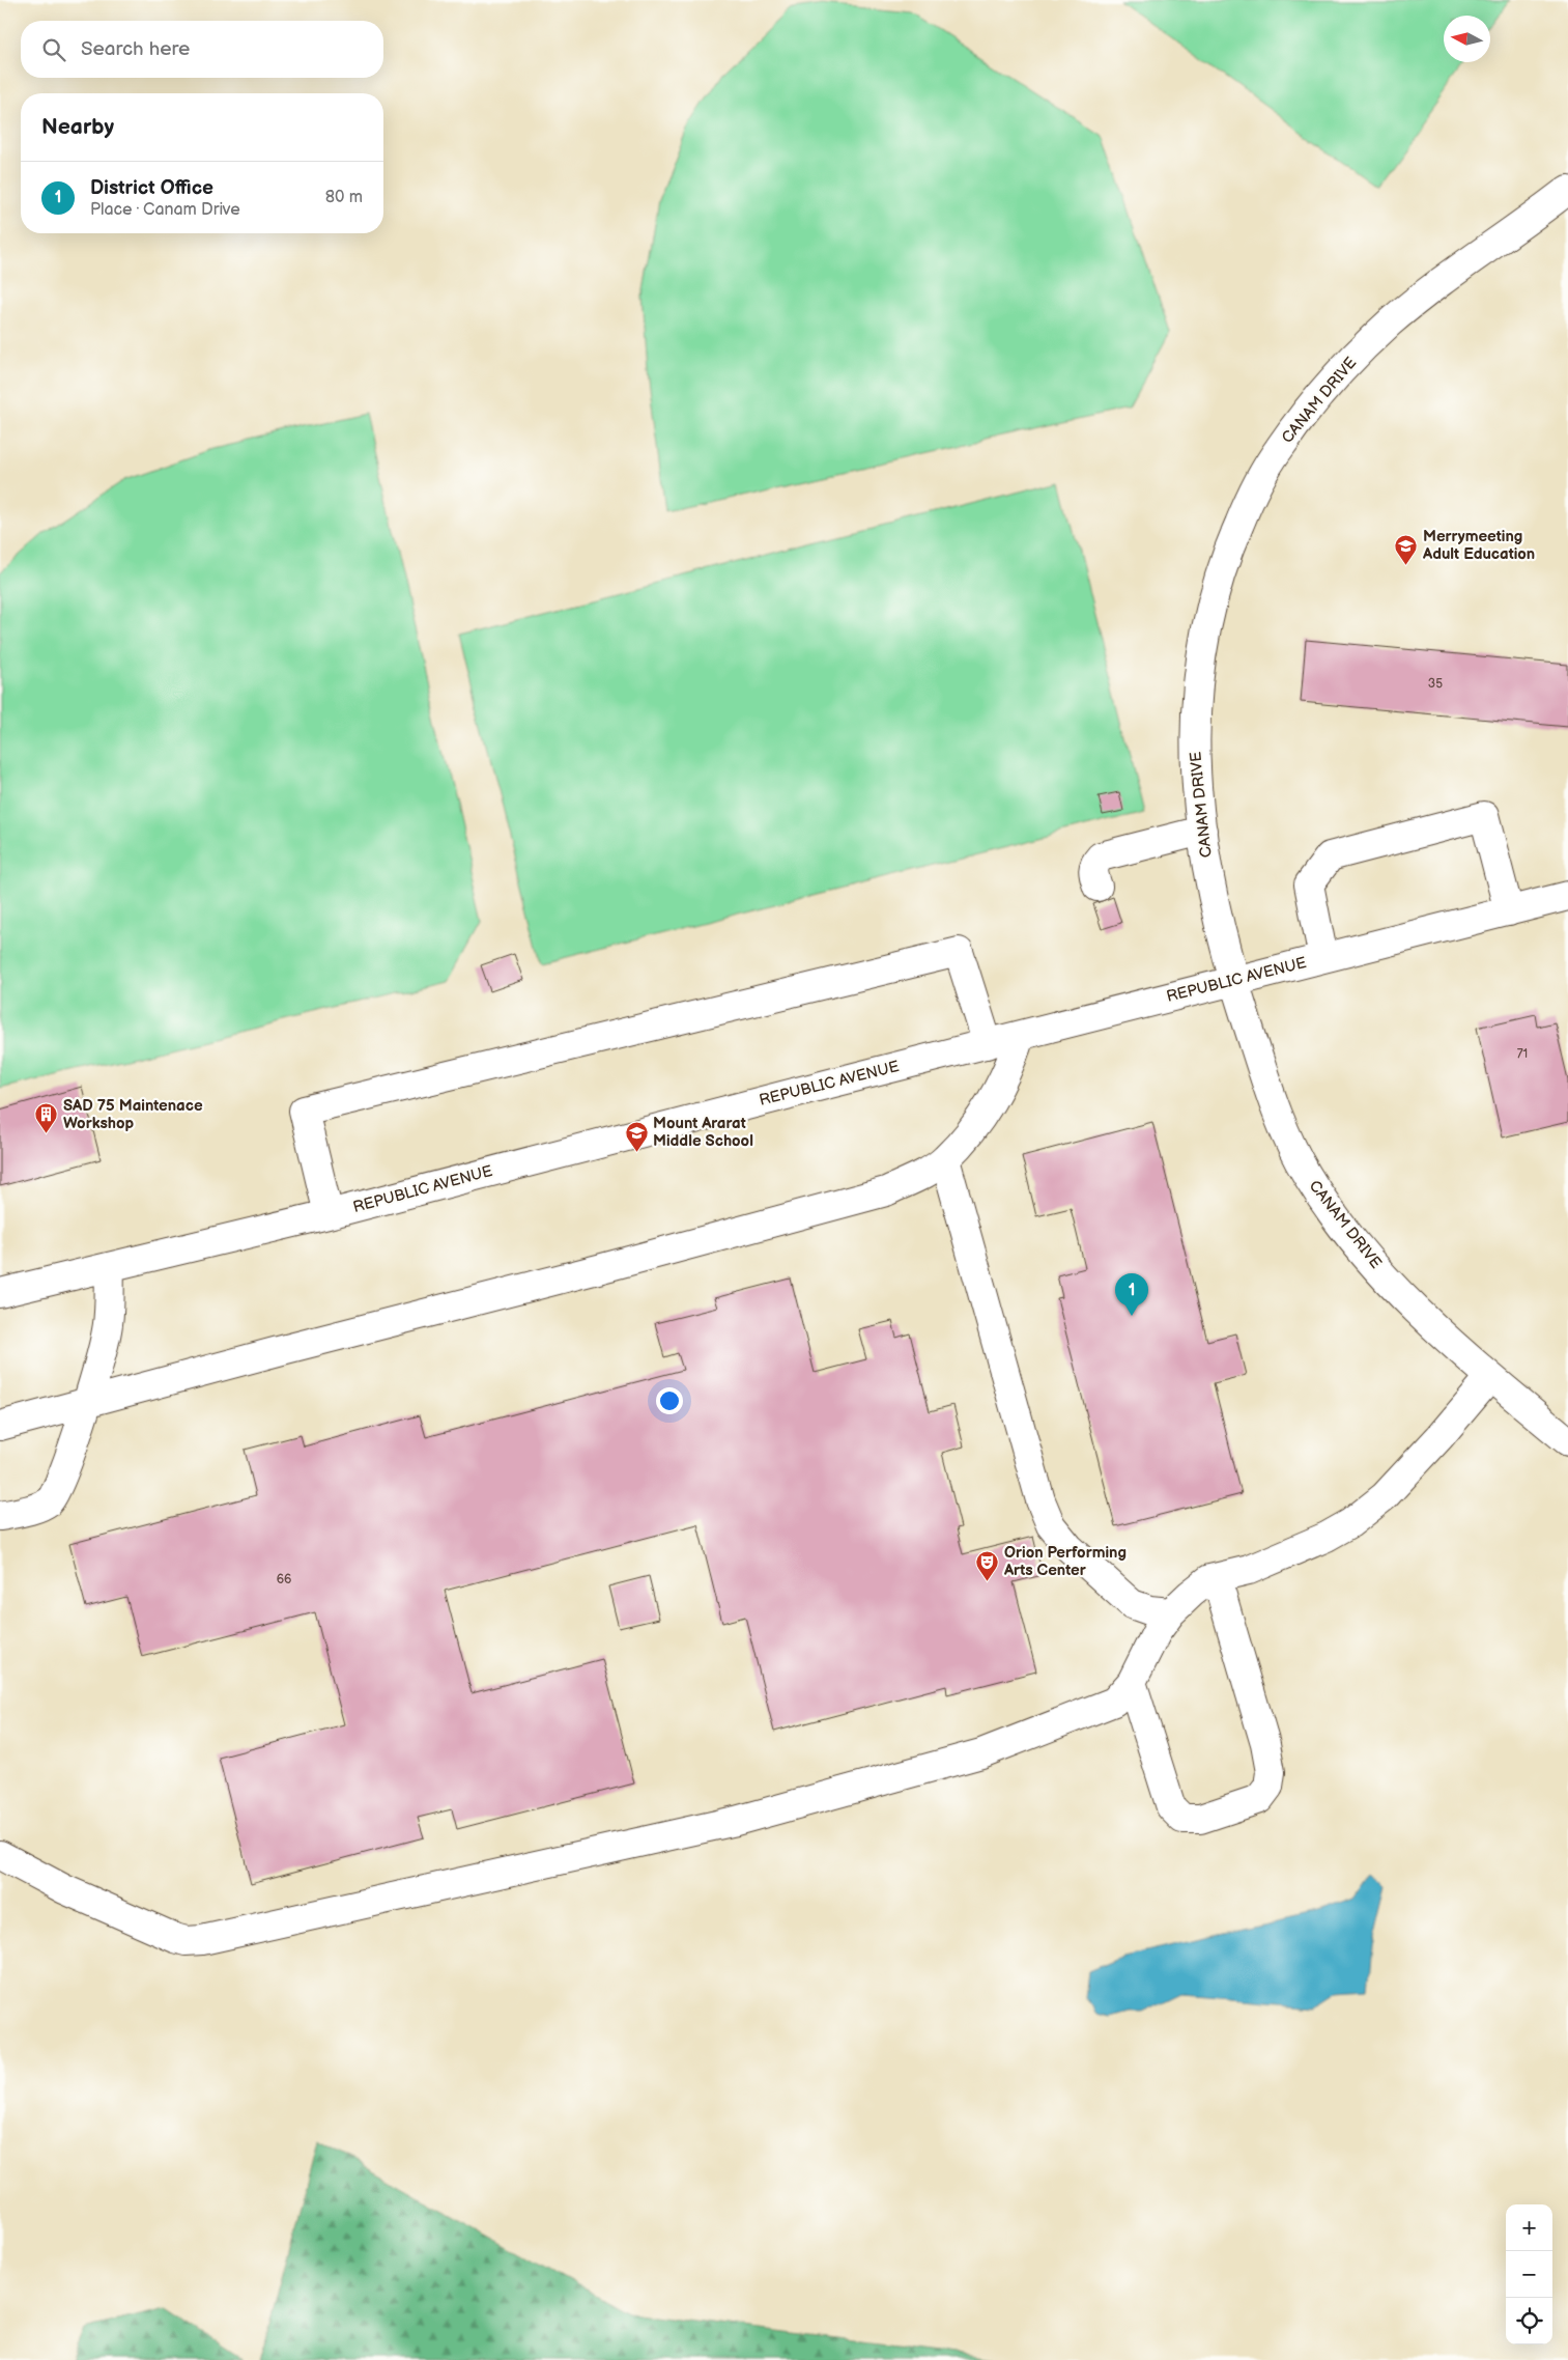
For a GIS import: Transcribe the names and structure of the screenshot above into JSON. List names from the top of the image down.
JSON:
{
  "streets": {
    "street": ["CANAM DRIVE", "REPUBLIC AVENUE"]
  },
  "crossings": [
    ["CANAM DRIVE", "REPUBLIC AVENUE"]
  ],
  "places": {
    "school or university": ["Merrymeeting Adult Education", "Mount Ararat Middle School"],
    "building": ["SAD 75 Maintenace Workshop"],
    "theatre": ["Orion Performing Arts Center"]
  },
  "house_numbers": ["35", "71", "66"],
  "north": "left",
  "page": {
    "search": "Search here",
    "heading": "Nearby",
    "list": [
      {
        "mark": "1",
        "name": "District Office",
        "note": "Place · Canam Drive",
        "value": "80 m"
      }
    ],
    "pins": "1",
    "map_buttons": ["+", "−"]
  }
}
